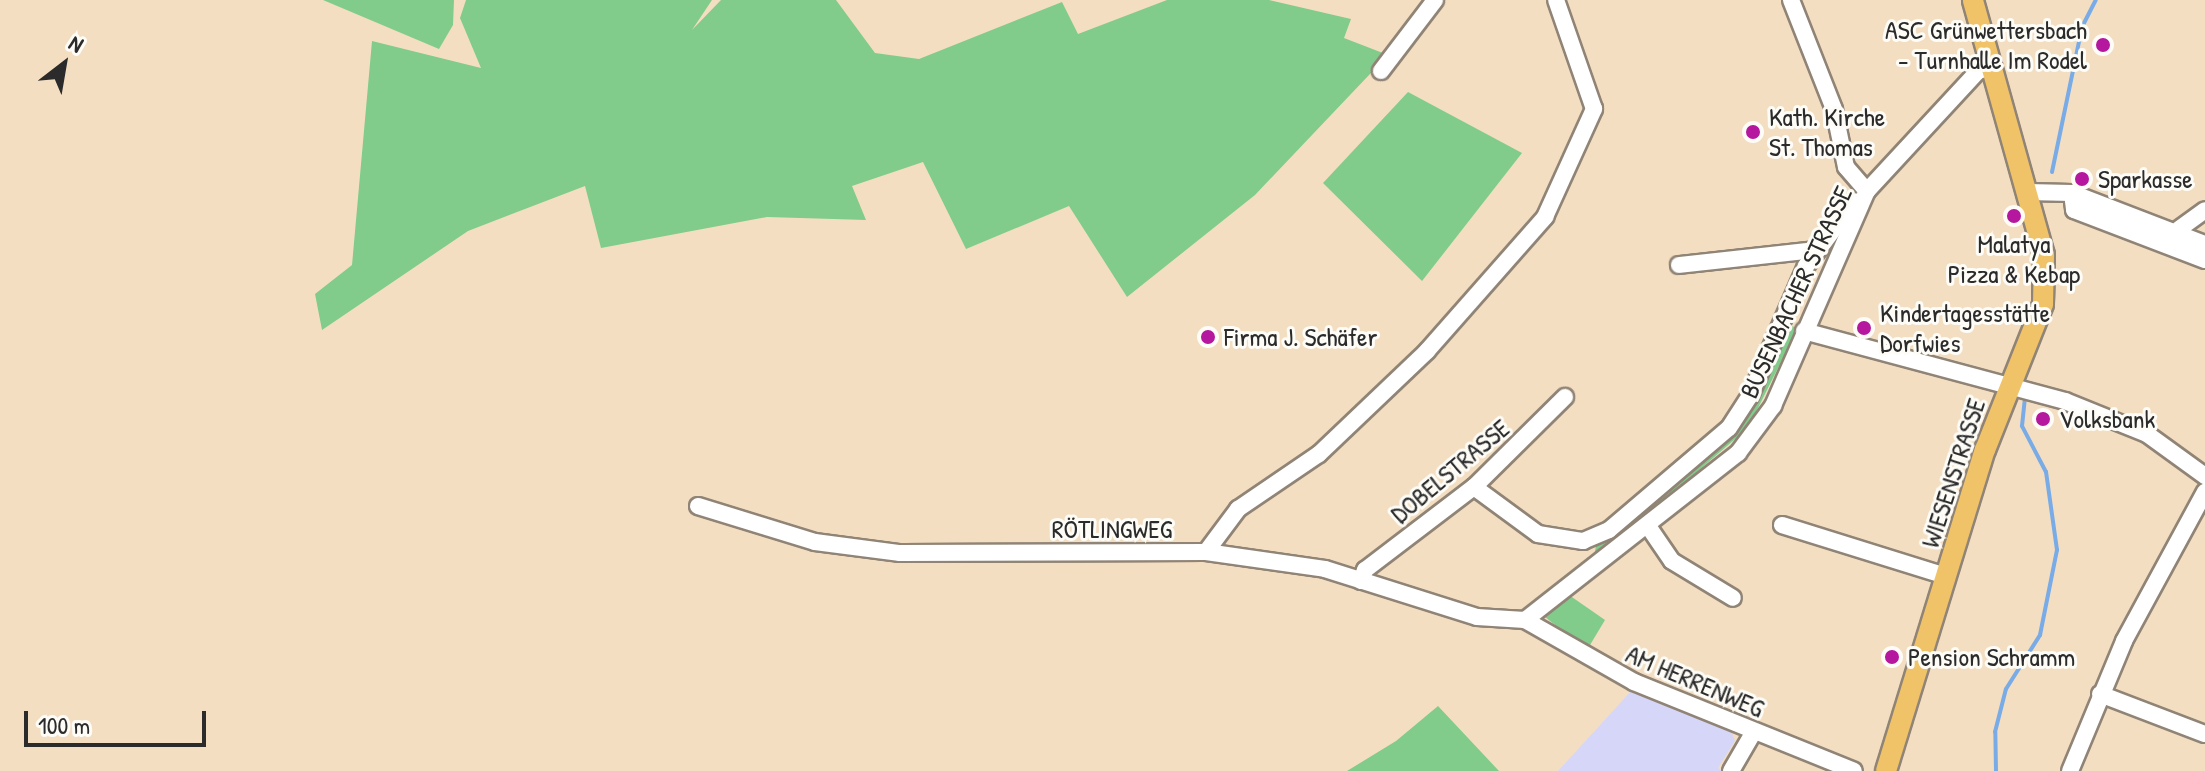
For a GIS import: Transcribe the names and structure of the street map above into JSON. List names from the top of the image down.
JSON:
{
  "streets": {
    "main road": ["WIESENSTRASSE"],
    "street": [
      "BUSENBACHER STRASSE",
      "DOBELSTRASSE",
      "RÖTLINGWEG",
      "AM HERRENWEG"
    ]
  },
  "crossings": [
    ["BUSENBACHER STRASSE", "WIESENSTRASSE"],
    ["BUSENBACHER STRASSE", "RÖTLINGWEG"],
    ["BUSENBACHER STRASSE", "AM HERRENWEG"],
    ["DOBELSTRASSE", "RÖTLINGWEG"],
    ["RÖTLINGWEG", "AM HERRENWEG"]
  ],
  "places": [
    "ASC Grünwettersbach - Turnhalle Im Rodel",
    "Kath. Kirche St. Thomas",
    "Sparkasse",
    "Malatya Pizza & Kebap",
    "Kindertagesstätte Dorfwies",
    "Firma J. Schäfer",
    "Volksbank",
    "Pension Schramm"
  ],
  "scale_bar": "100 m",
  "north": "top right"
}
